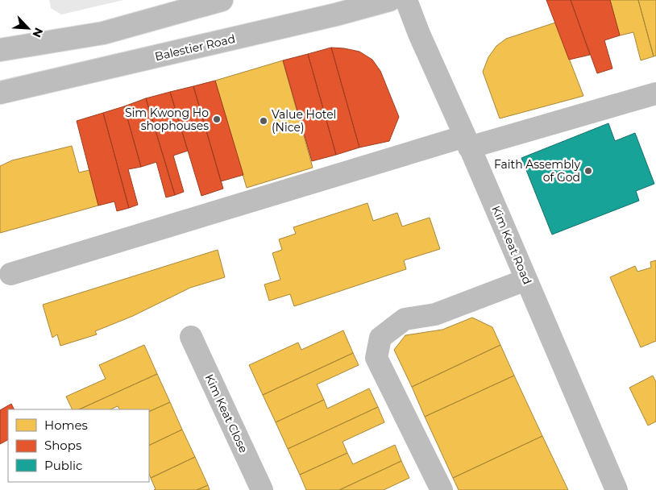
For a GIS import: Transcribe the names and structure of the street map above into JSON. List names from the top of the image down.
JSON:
{
  "streets": {
    "street": ["Balestier Road", "Kim Keat Road", "Kim Keat Close"]
  },
  "places": ["Sim Kwong Ho shophouses", "Value Hotel (Nice)", "Faith Assembly of God"],
  "legend": ["Homes", "Shops", "Public"],
  "north": "bottom right"
}
